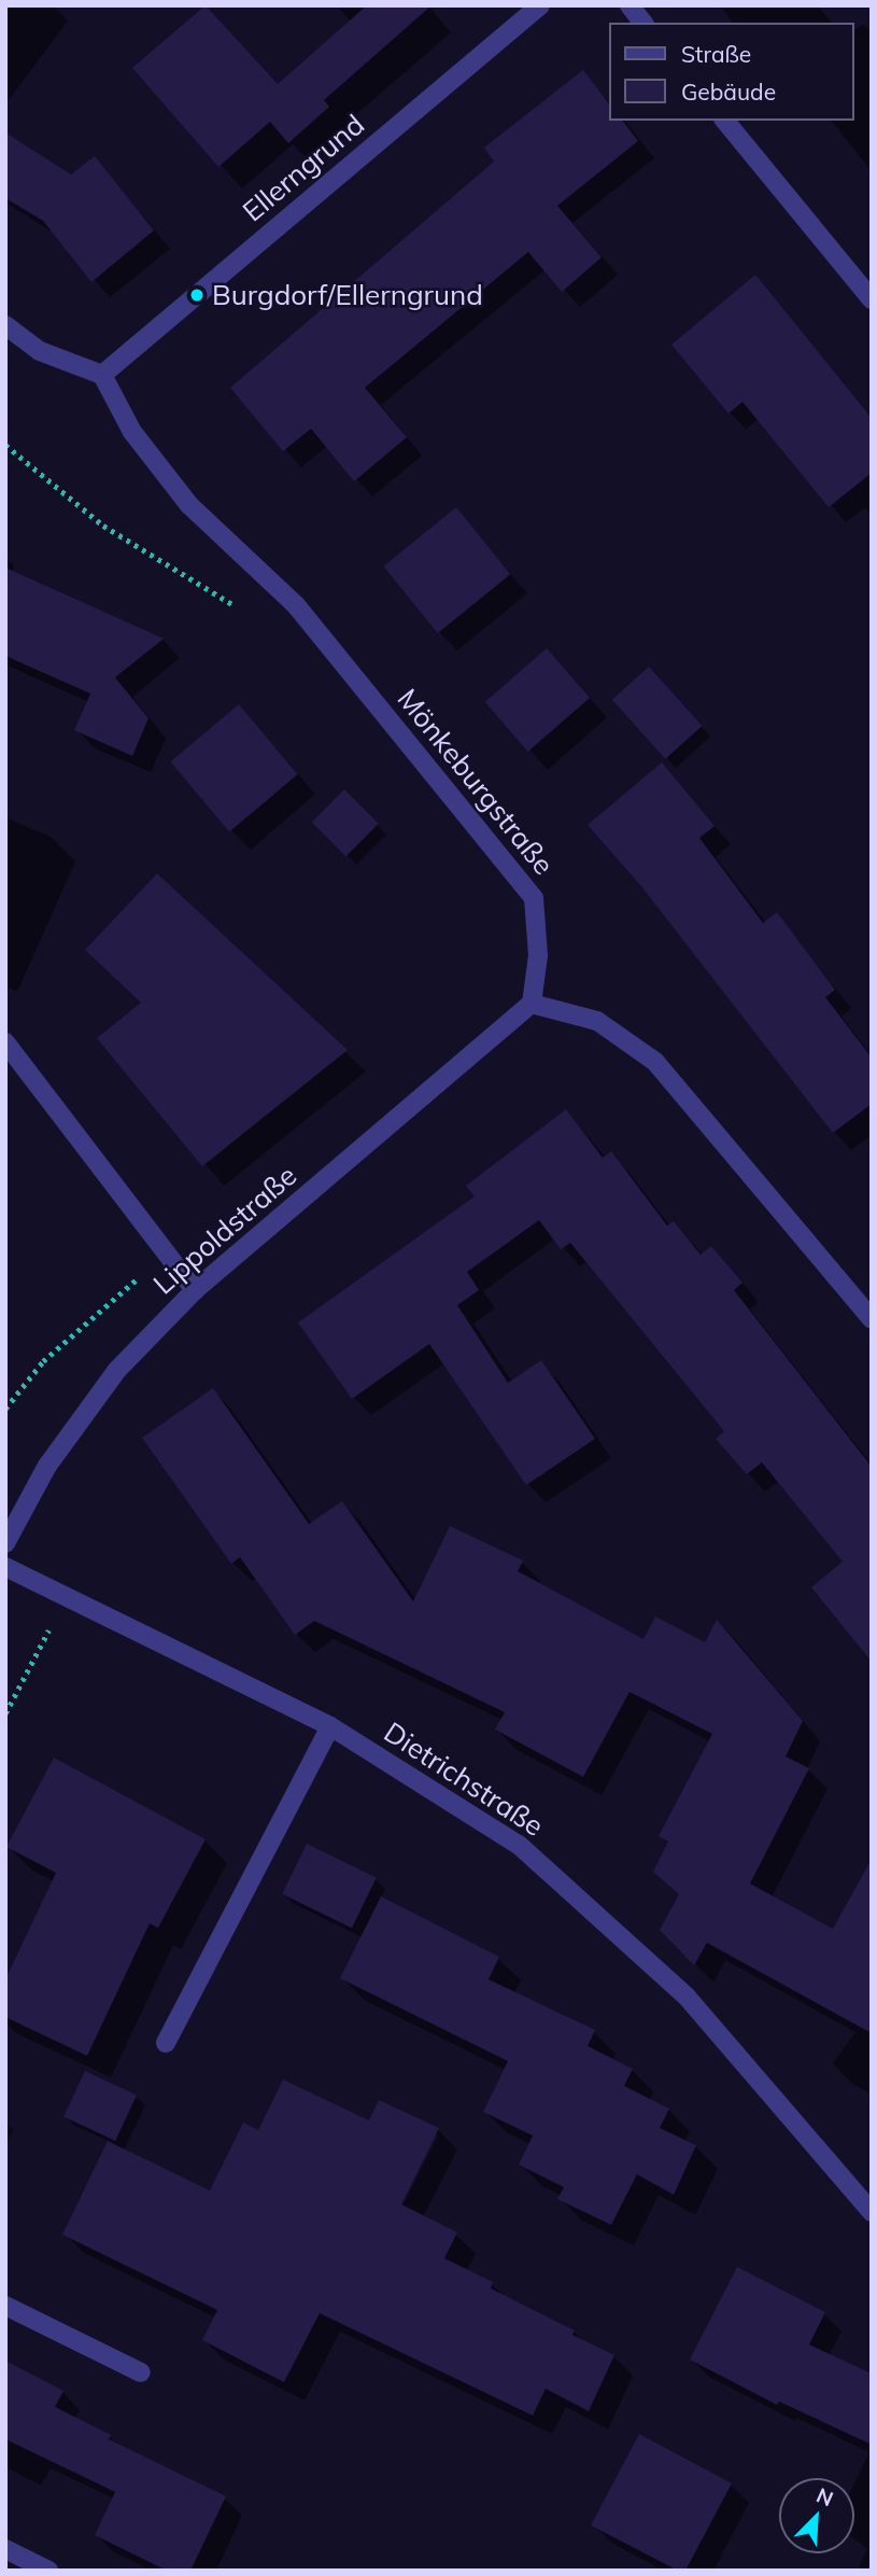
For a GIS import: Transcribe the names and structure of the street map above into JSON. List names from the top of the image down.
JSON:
{
  "streets": {
    "street": [
      "Ellerngrund",
      "Mönkeburgstraße",
      "Lippoldstraße",
      "Dietrichstraße"
    ]
  },
  "crossings": [
    ["Ellerngrund", "Mönkeburgstraße"],
    ["Mönkeburgstraße", "Lippoldstraße"]
  ],
  "places": ["Burgdorf/Ellerngrund"],
  "legend": ["Straße", "Gebäude"],
  "north": "top right"
}
